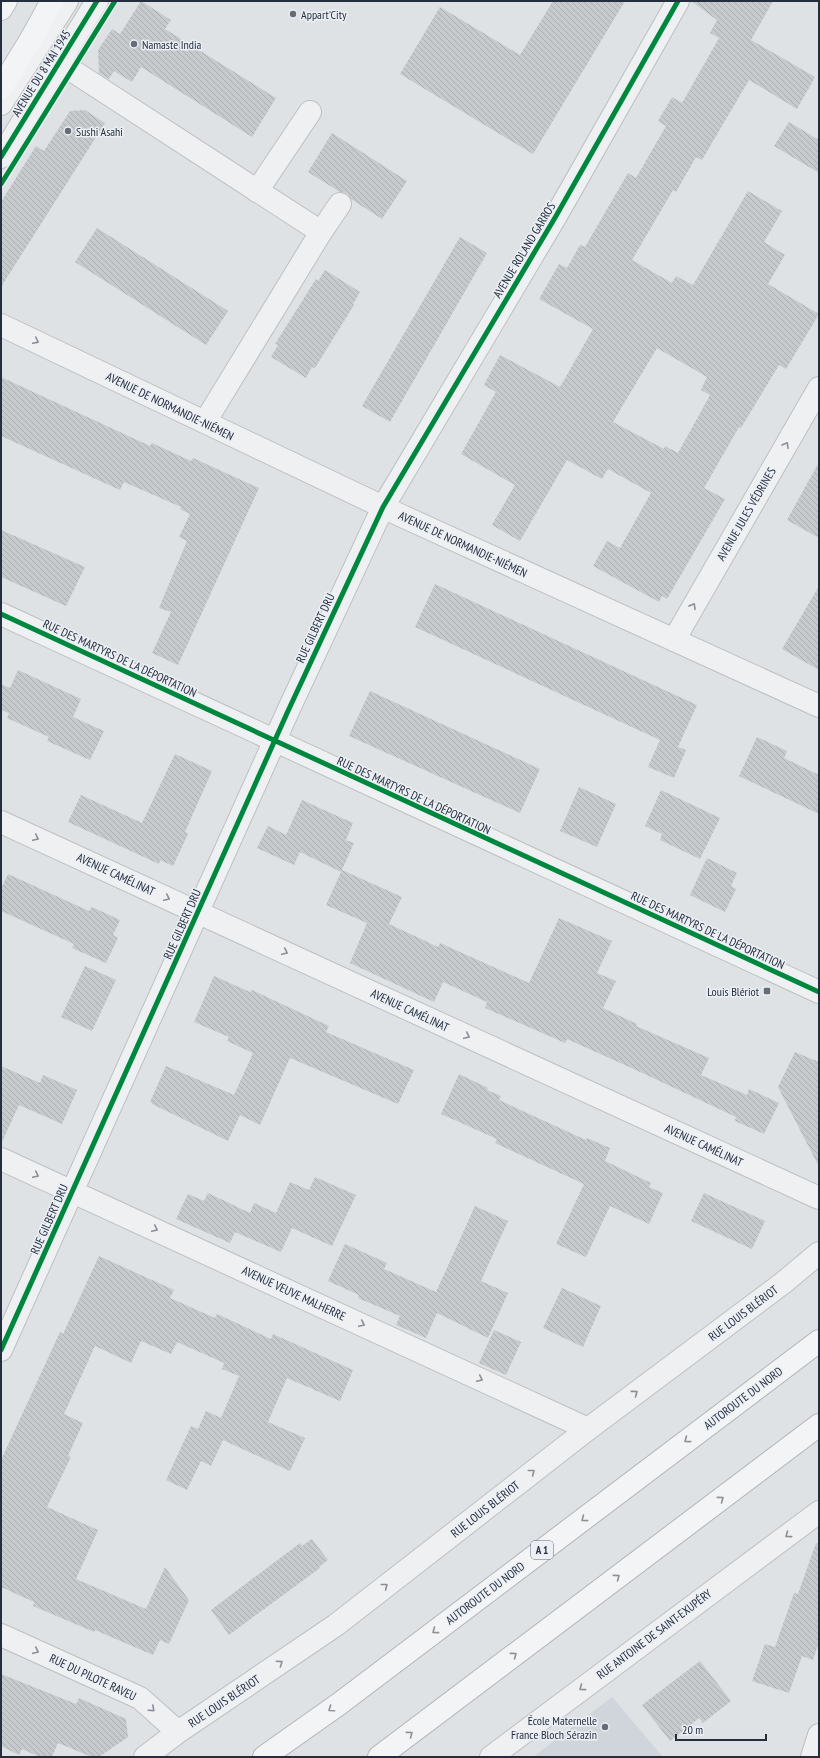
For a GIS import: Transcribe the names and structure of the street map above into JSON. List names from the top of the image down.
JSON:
{
  "streets": {
    "main road": ["AUTOROUTE DU NORD", "A 1"],
    "street": [
      "AVENUE DU 8 MAI 1945",
      "AVENUE ROLAND GARROS",
      "AVENUE DE NORMANDIE-NIÉMEN",
      "AVENUE JULES VÉDRINES",
      "RUE GILBERT DRU",
      "RUE DES MARTYRS DE LA DÉPORTATION",
      "AVENUE CAMÉLINAT",
      "AVENUE VEUVE MALHERRE",
      "RUE LOUIS BLÉRIOT",
      "RUE ANTOINE DE SAINT-EXUPÉRY",
      "RUE DU PILOTE RAVEU"
    ]
  },
  "crossings": [
    ["AVENUE ROLAND GARROS", "AVENUE DE NORMANDIE-NIÉMEN"],
    ["AVENUE ROLAND GARROS", "RUE GILBERT DRU"],
    ["AVENUE DE NORMANDIE-NIÉMEN", "AVENUE JULES VÉDRINES"],
    ["AVENUE DE NORMANDIE-NIÉMEN", "RUE GILBERT DRU"],
    ["RUE GILBERT DRU", "RUE DES MARTYRS DE LA DÉPORTATION"],
    ["RUE GILBERT DRU", "AVENUE CAMÉLINAT"],
    ["RUE GILBERT DRU", "AVENUE VEUVE MALHERRE"],
    ["AVENUE VEUVE MALHERRE", "RUE LOUIS BLÉRIOT"],
    ["RUE LOUIS BLÉRIOT", "RUE DU PILOTE RAVEU"]
  ],
  "one_way": [
    "AVENUE JULES VÉDRINES",
    "AVENUE CAMÉLINAT",
    "AVENUE VEUVE MALHERRE",
    "RUE LOUIS BLÉRIOT",
    "RUE ANTOINE DE SAINT-EXUPÉRY",
    "RUE DU PILOTE RAVEU"
  ],
  "places": {
    "other": [
      "Appart'City",
      "Namaste India",
      "Sushi Asahi",
      "École Maternelle France Bloch Sérazin"
    ],
    "transit": ["Louis Blériot"]
  },
  "scale_bar": "20 m"
}
